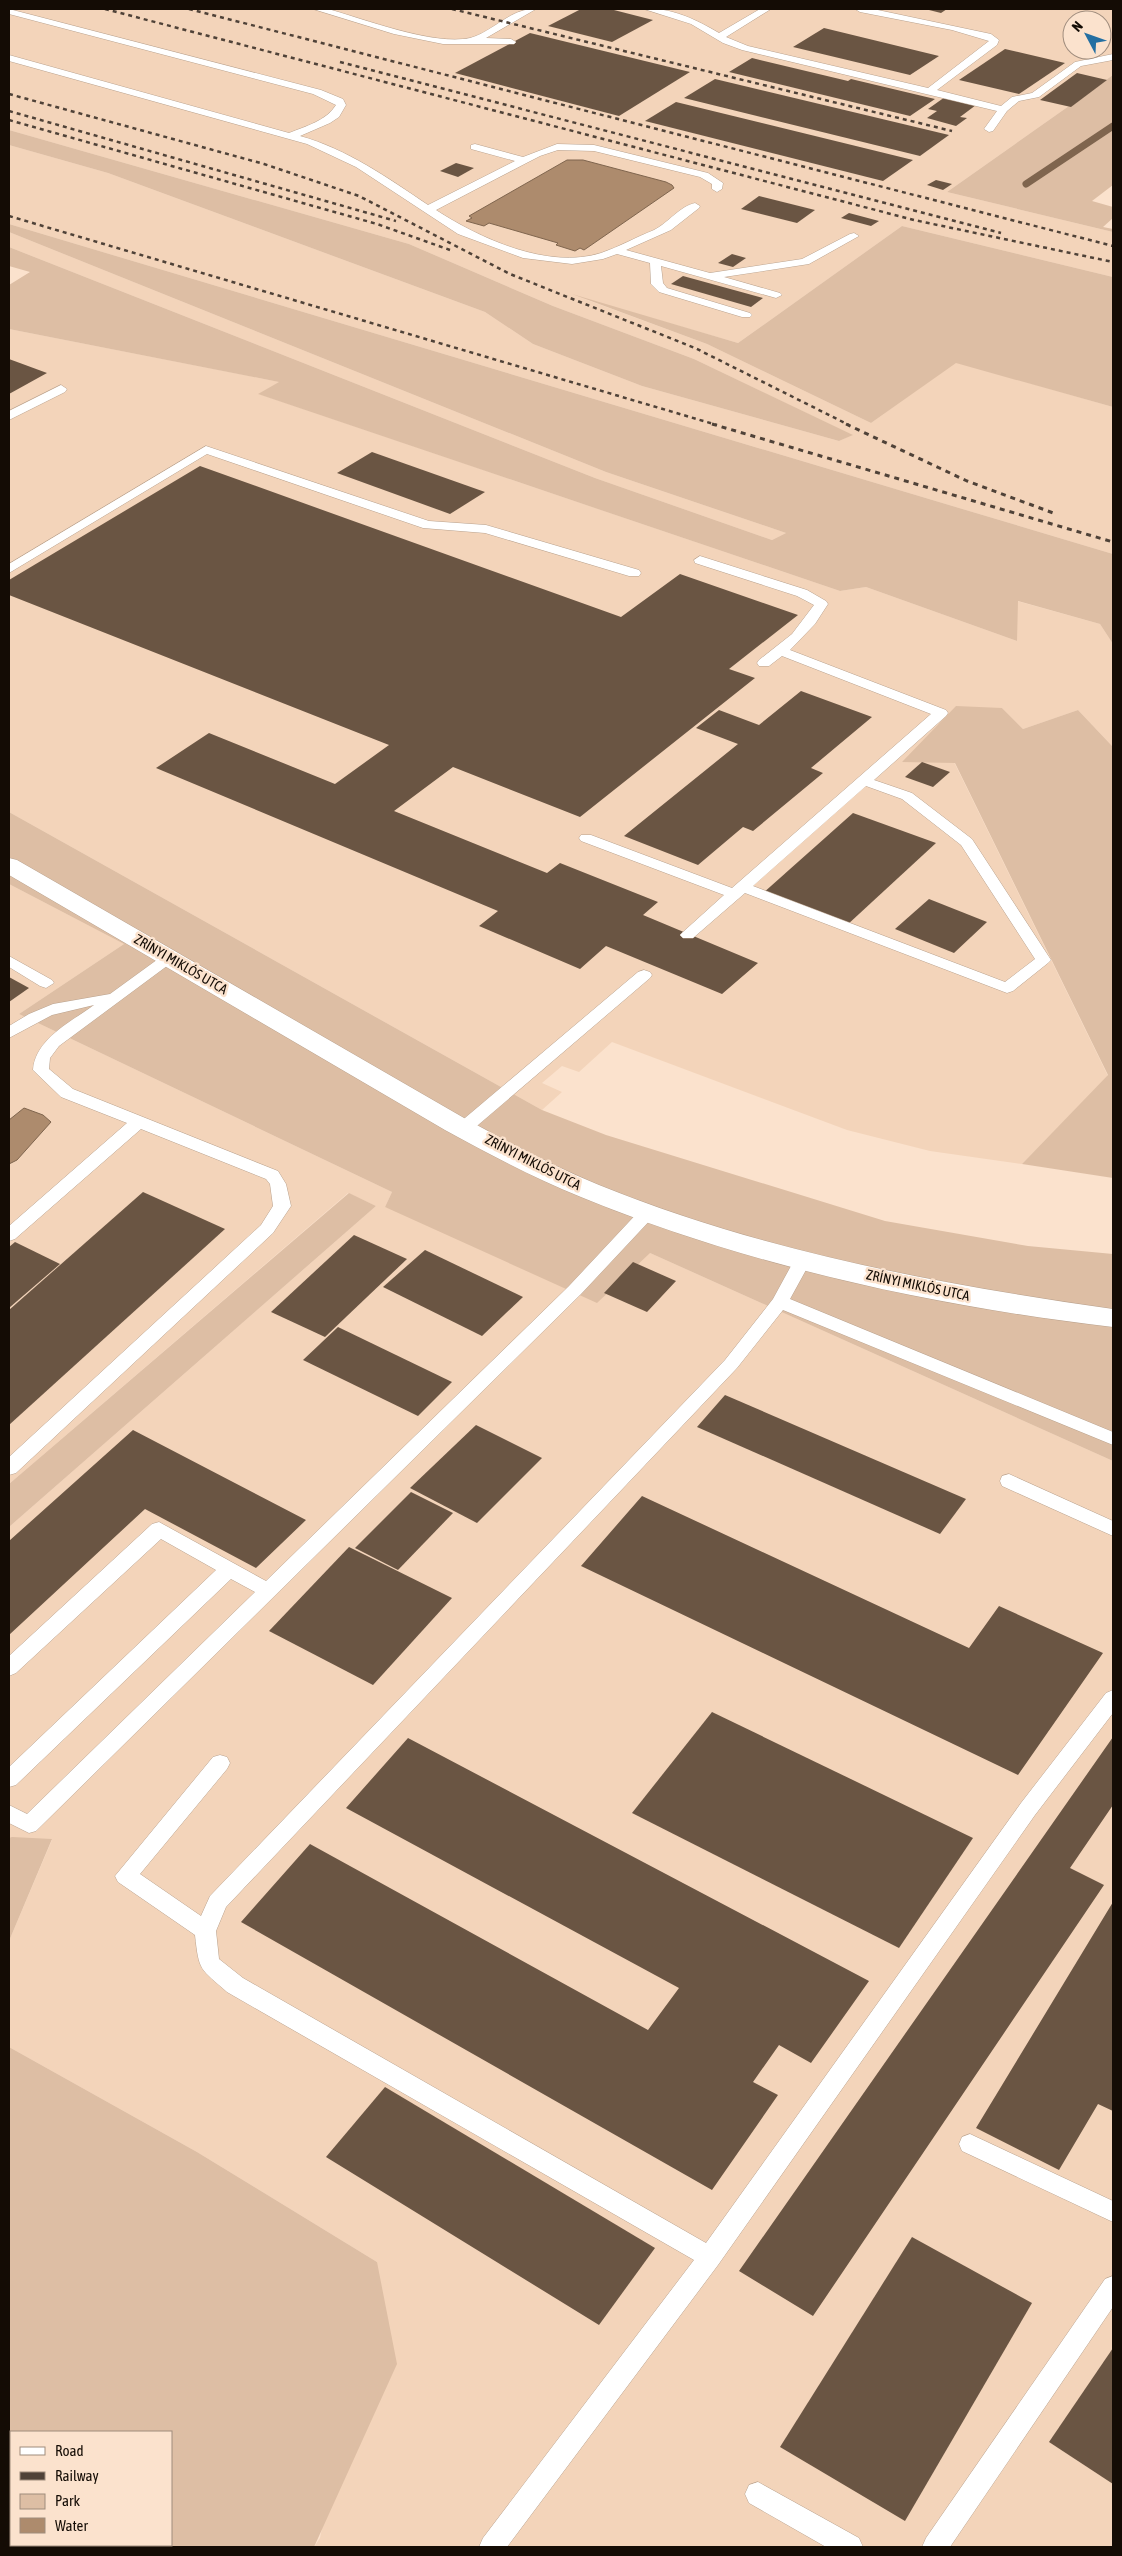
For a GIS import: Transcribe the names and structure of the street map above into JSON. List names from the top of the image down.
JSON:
{
  "streets": {
    "main road": ["ZRÍNYI MIKLÓS UTCA"]
  },
  "legend": [
    "Road",
    "Railway",
    "Park",
    "Water"
  ],
  "north": "top left"
}
